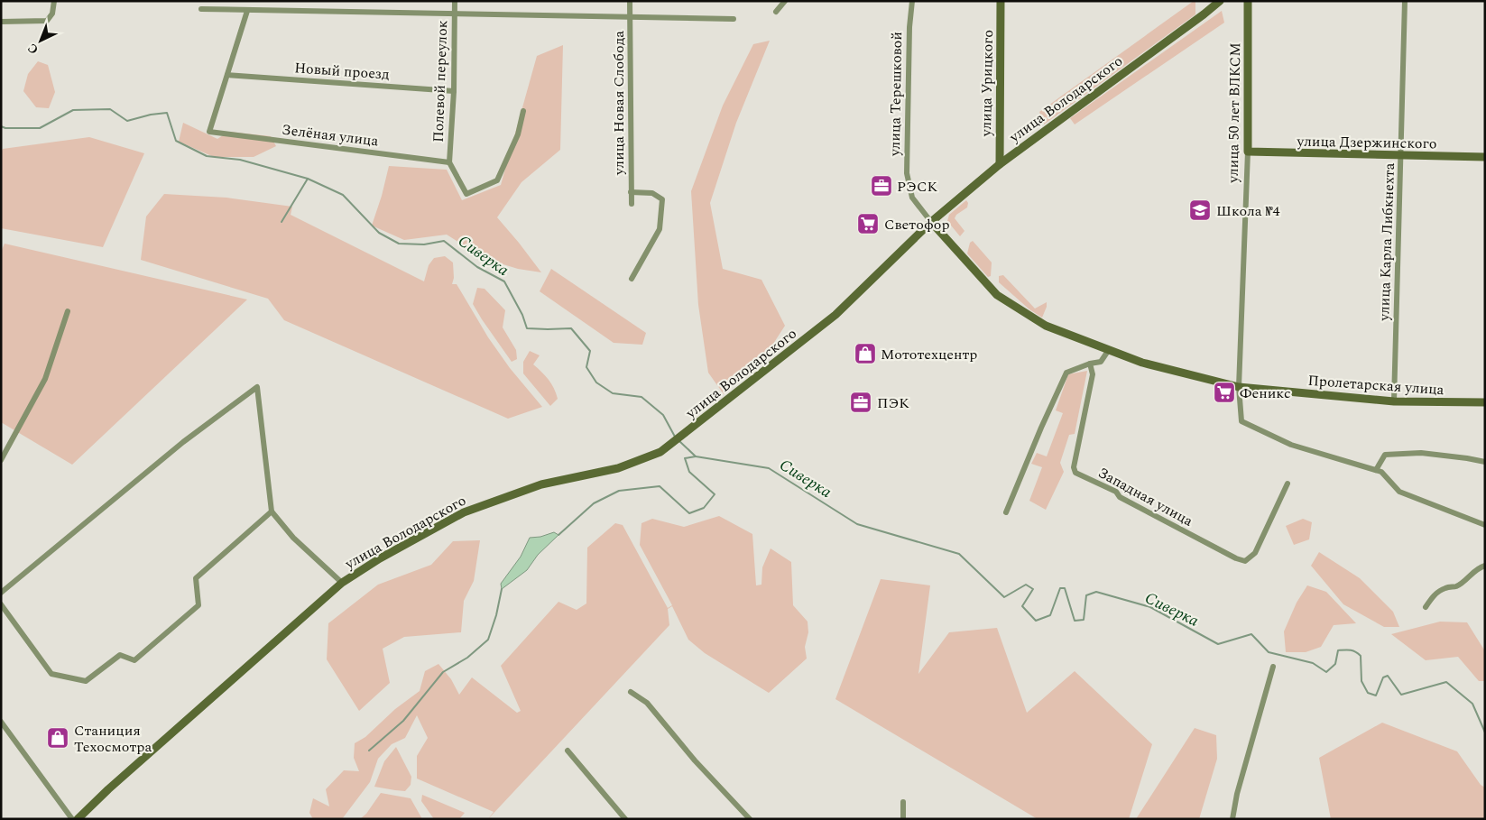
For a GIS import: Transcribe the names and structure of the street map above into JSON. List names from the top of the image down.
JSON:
{
  "streets": {
    "main road": [
      "улица Урицкого",
      "улица Терешковой",
      "улица Володарского",
      "улица 50 лет ВЛКСМ",
      "улица Дзержинского",
      "Пролетарская улица"
    ],
    "street": [
      "Новый проезд",
      "Полевой переулок",
      "улица Новая Слобода",
      "Зелёная улица",
      "улица Карла Либкнехта",
      "Западная улица"
    ]
  },
  "crossings": [
    ["Новый проезд", "Полевой переулок"],
    ["Новый проезд", "Зелёная улица"],
    ["Полевой переулок", "Зелёная улица"],
    ["улица Урицкого", "улица Володарского"],
    ["улица Терешковой", "улица Володарского"],
    ["улица Терешковой", "улица 50 лет ВЛКСМ"],
    ["улица Терешковой", "Пролетарская улица"],
    ["улица 50 лет ВЛКСМ", "улица Дзержинского"],
    ["улица 50 лет ВЛКСМ", "Пролетарская улица"],
    ["улица Дзержинского", "улица Карла Либкнехта"],
    ["улица Карла Либкнехта", "Пролетарская улица"]
  ],
  "water": ["Сиверка"],
  "places": {
    "office": ["РЭСК", "ПЭК"],
    "school or university": ["Школа №4"],
    "supermarket": ["Светофор", "Феникс"],
    "shop": ["Мототехцентр", "Станиция Техосмотра"]
  },
  "north": "bottom left"
}
